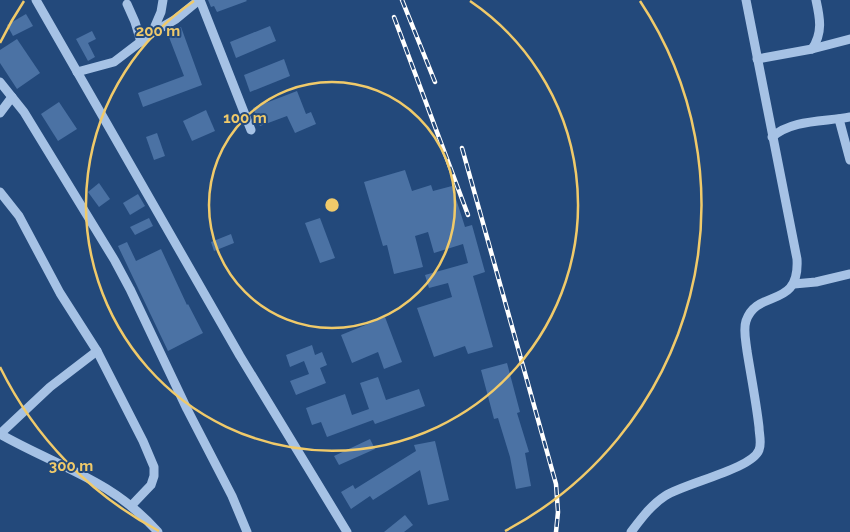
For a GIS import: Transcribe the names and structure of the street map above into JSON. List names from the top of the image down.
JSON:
{
  "rings": ["200 m", "100 m", "300 m"]
}
